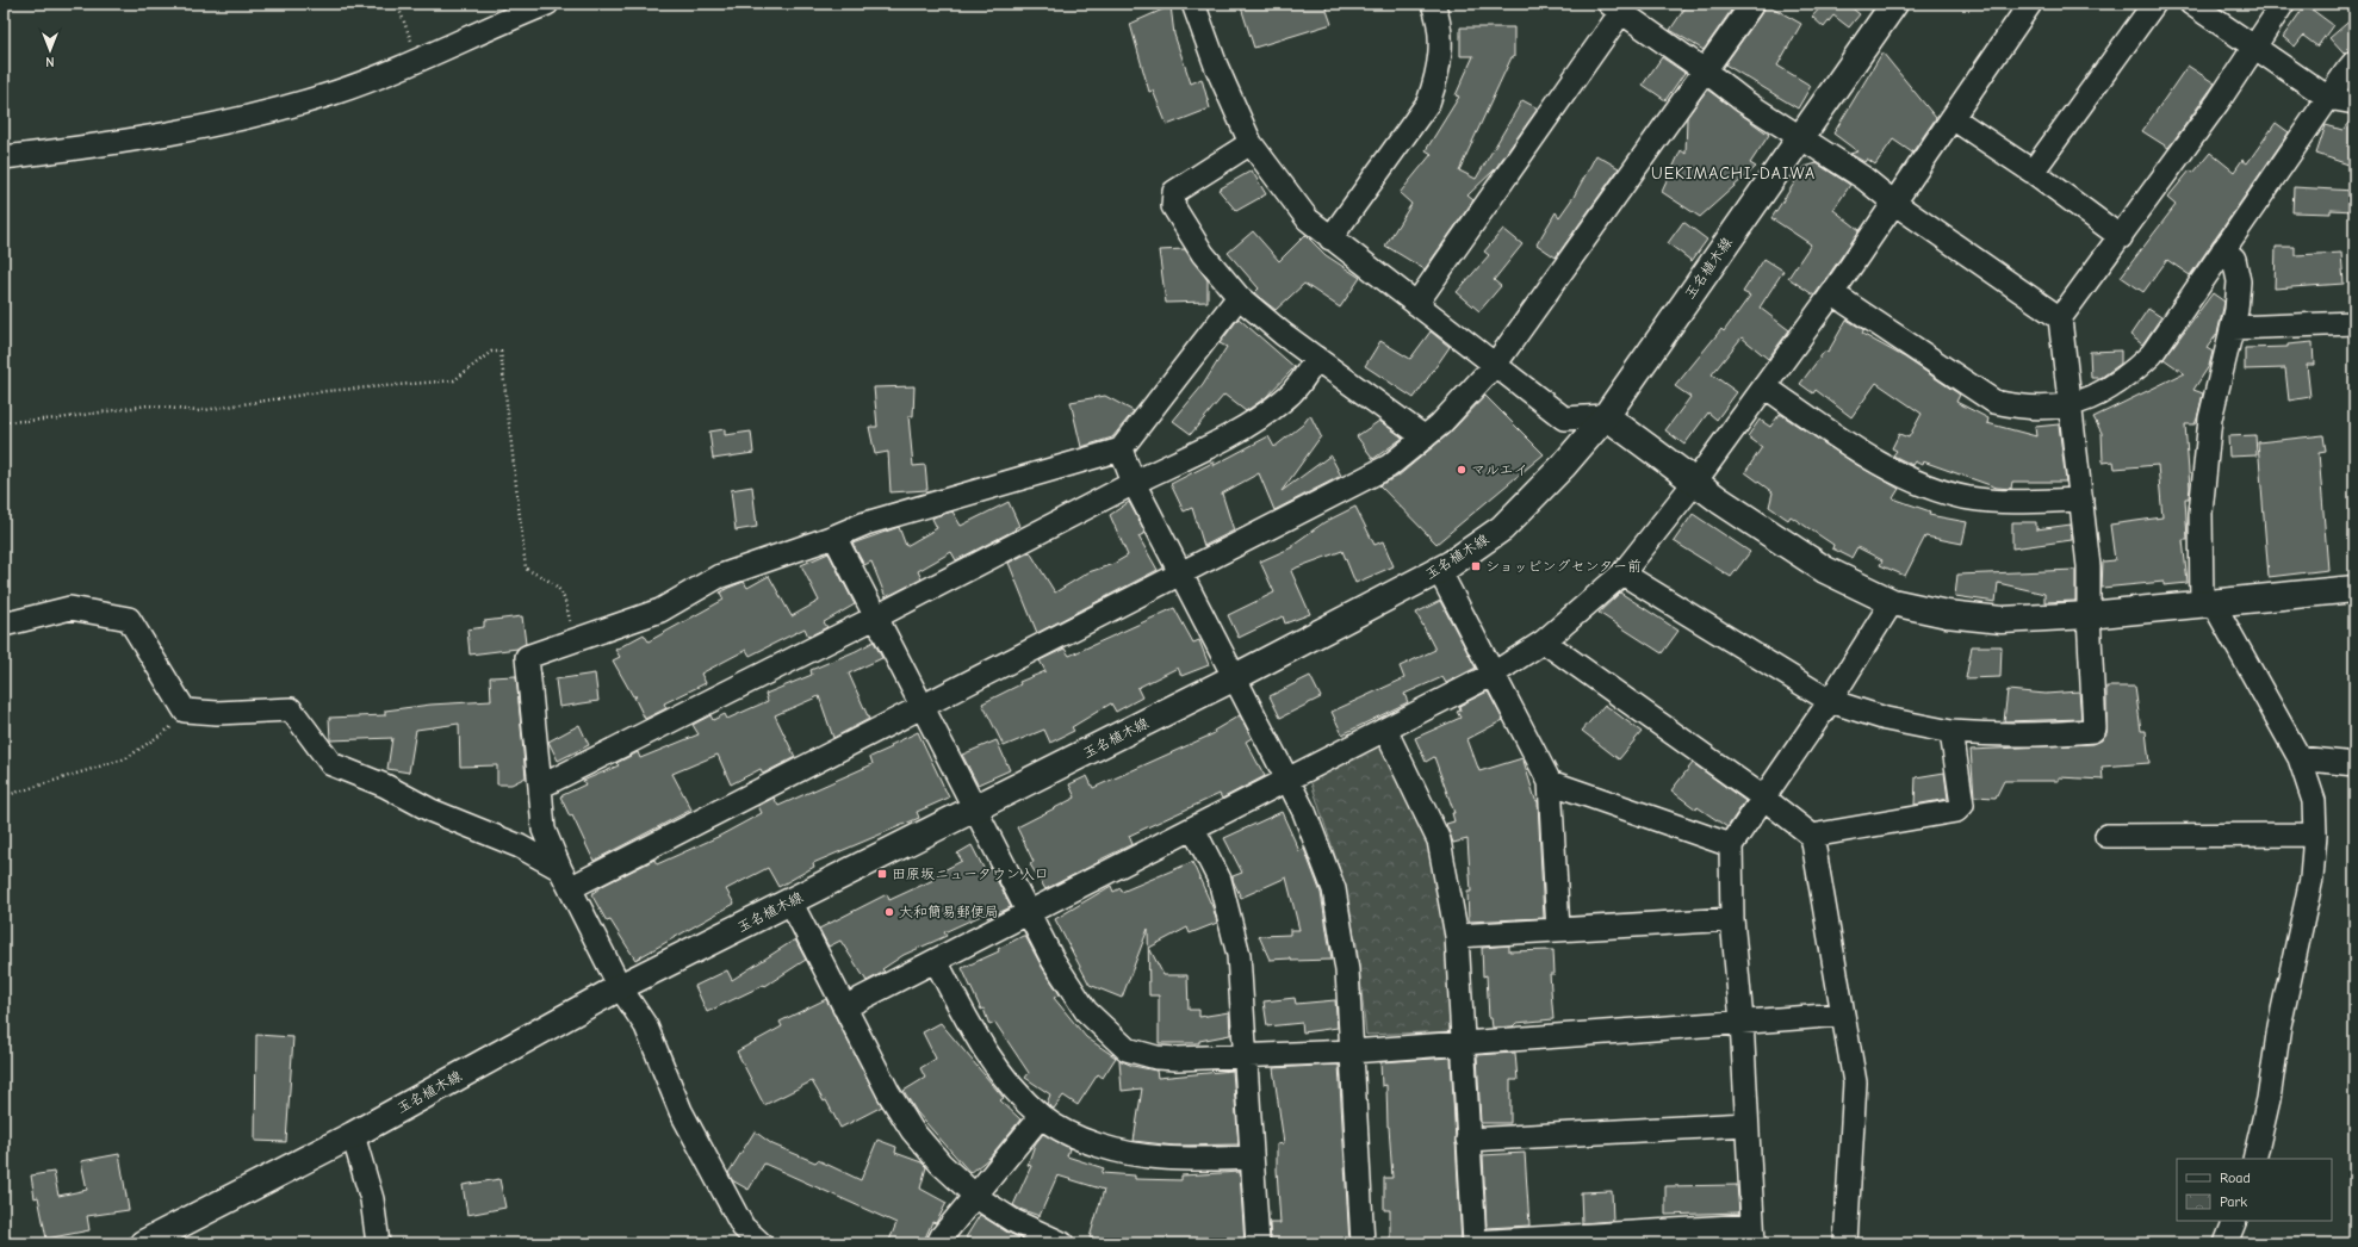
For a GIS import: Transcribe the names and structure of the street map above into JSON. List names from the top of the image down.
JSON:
{
  "streets": {
    "main road": ["玉名植木線"]
  },
  "districts": ["UEKIMACHI-DAIWA"],
  "places": {
    "other": ["マルエイ", "大和簡易郵便局"],
    "transit": ["ショッピングセンター前", "田原坂ニュータウン入口"]
  },
  "legend": ["Road", "Park"],
  "north": "bottom"
}
